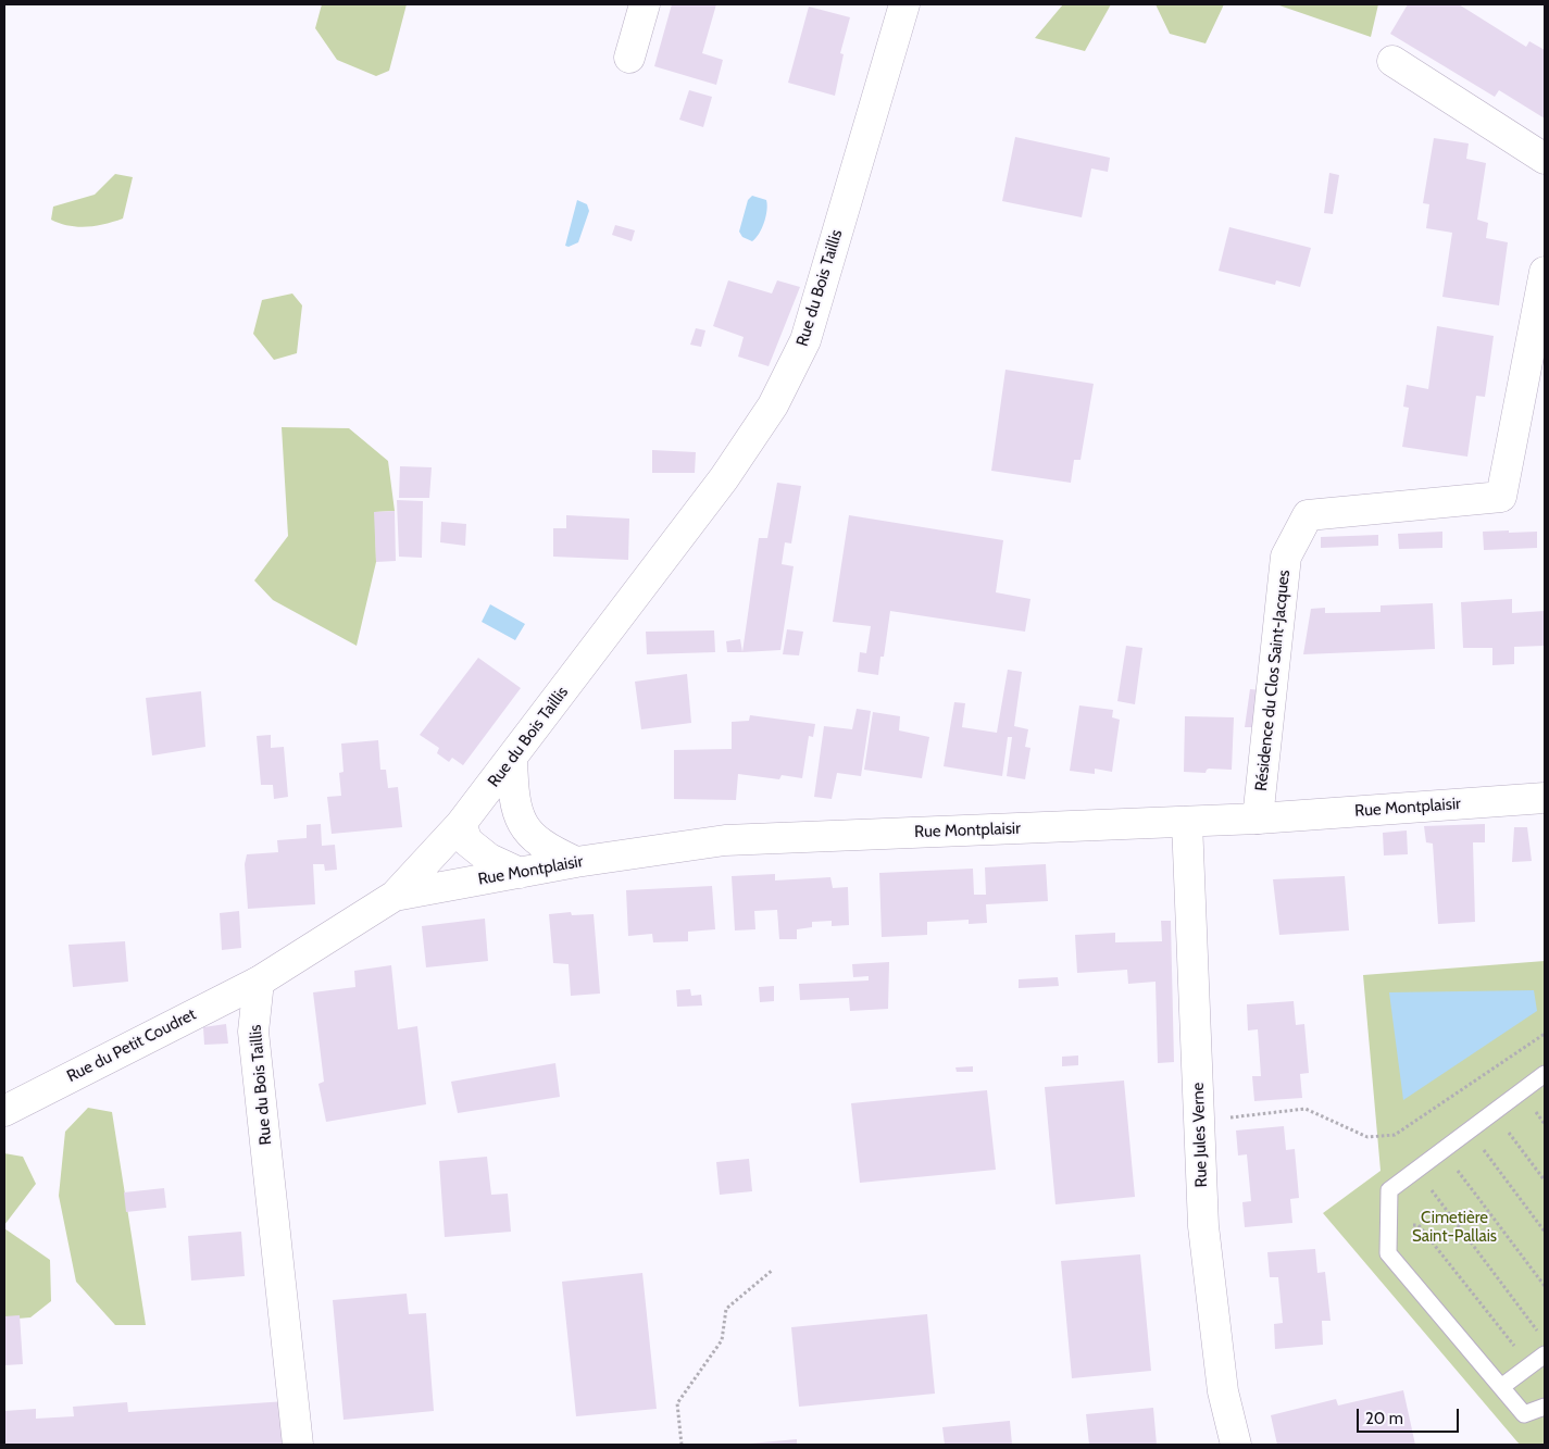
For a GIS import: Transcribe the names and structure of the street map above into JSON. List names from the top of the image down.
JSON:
{
  "streets": {
    "street": [
      "Rue du Bois Taillis",
      "Résidence du Clos Saint-Jacques",
      "Rue Montplaisir",
      "Rue du Petit Coudret",
      "Rue Jules Verne"
    ]
  },
  "crossings": [
    ["Rue du Bois Taillis", "Rue Montplaisir"],
    ["Rue du Bois Taillis", "Rue du Petit Coudret"],
    ["Résidence du Clos Saint-Jacques", "Rue Montplaisir"],
    ["Rue Montplaisir", "Rue Jules Verne"]
  ],
  "parks": ["Cimetière Saint-Pallais"],
  "scale_bar": "20 m"
}
